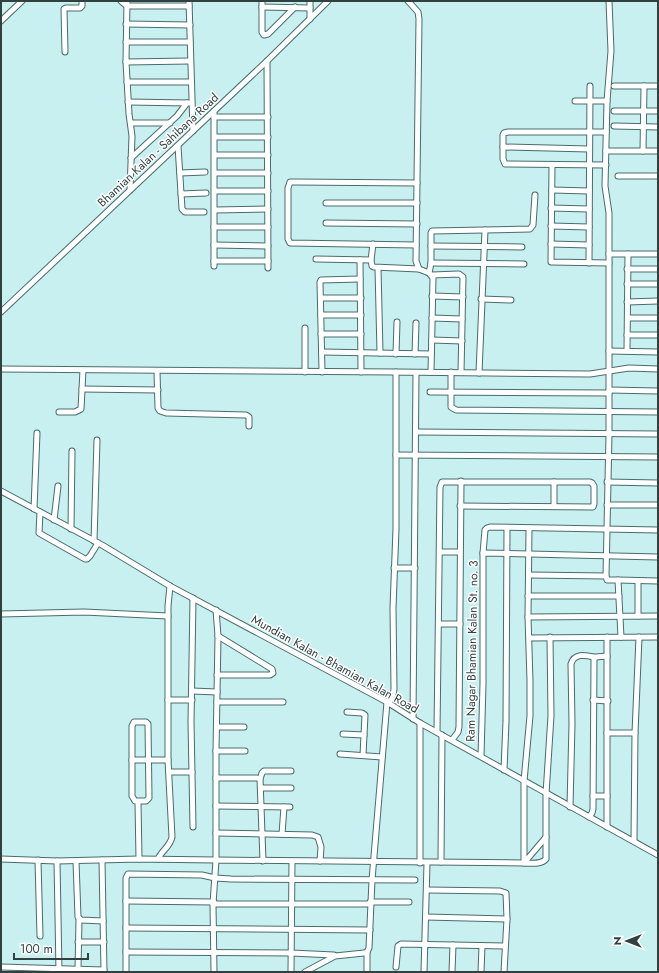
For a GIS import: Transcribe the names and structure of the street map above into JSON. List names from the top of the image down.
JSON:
{
  "streets": {
    "street": ["Bhamian Kalan - Sahibana Road", "Ram Nagar Bhamian Kalan St. no. 3", "Mundian Kalan - Bhamian Kalan Road"]
  },
  "crossings": [
    ["Ram Nagar Bhamian Kalan St. no. 3", "Mundian Kalan - Bhamian Kalan Road"]
  ],
  "scale_bar": "100 m",
  "north": "left"
}
